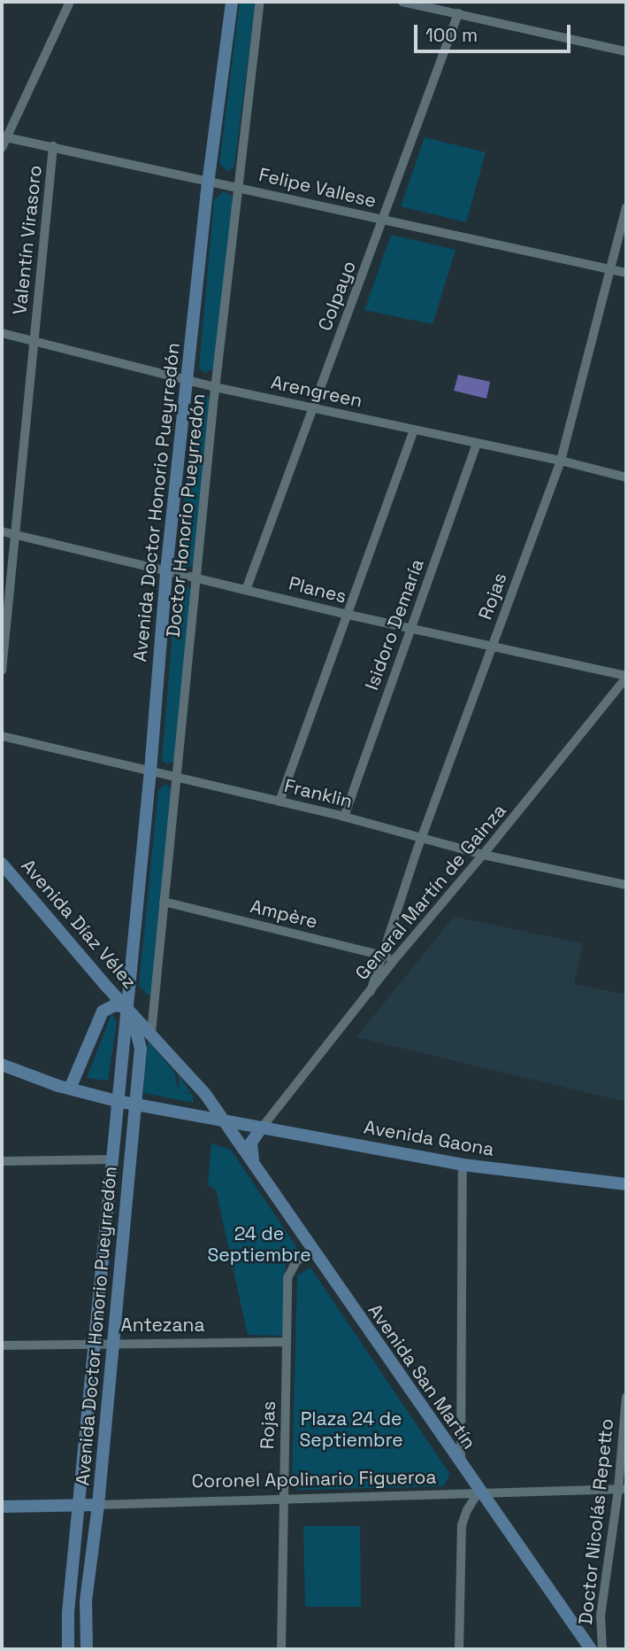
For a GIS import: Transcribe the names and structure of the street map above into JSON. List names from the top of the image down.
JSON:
{
  "streets": {
    "main road": [
      "Avenida Doctor Honorio Pueyrredón",
      "Avenida Díaz Vélez",
      "Avenida Gaona",
      "Avenida San Martín",
      "Coronel Apolinario Figueroa"
    ],
    "street": [
      "Felipe Vallese",
      "Valentín Virasoro",
      "Colpayo",
      "Arengreen",
      "Doctor Honorio Pueyrredón",
      "Planes",
      "Rojas",
      "Isidoro Demaría",
      "Franklin",
      "General Martín de Gainza",
      "Ampère",
      "Antezana",
      "Doctor Nicolás Repetto"
    ]
  },
  "crossings": [
    ["Felipe Vallese", "Valentín Virasoro"],
    ["Felipe Vallese", "Colpayo"],
    ["Felipe Vallese", "Avenida Doctor Honorio Pueyrredón"],
    ["Felipe Vallese", "Doctor Honorio Pueyrredón"],
    ["Felipe Vallese", "Rojas"],
    ["Valentín Virasoro", "Arengreen"],
    ["Valentín Virasoro", "Planes"],
    ["Colpayo", "Arengreen"],
    ["Colpayo", "Planes"],
    ["Arengreen", "Avenida Doctor Honorio Pueyrredón"],
    ["Arengreen", "Doctor Honorio Pueyrredón"],
    ["Arengreen", "Rojas"],
    ["Arengreen", "Isidoro Demaría"],
    ["Avenida Doctor Honorio Pueyrredón", "Planes"],
    ["Avenida Doctor Honorio Pueyrredón", "Franklin"],
    ["Avenida Doctor Honorio Pueyrredón", "Avenida Díaz Vélez"],
    ["Avenida Doctor Honorio Pueyrredón", "Avenida Gaona"],
    ["Avenida Doctor Honorio Pueyrredón", "Antezana"],
    ["Avenida Doctor Honorio Pueyrredón", "Coronel Apolinario Figueroa"],
    ["Doctor Honorio Pueyrredón", "Planes"],
    ["Doctor Honorio Pueyrredón", "Franklin"],
    ["Doctor Honorio Pueyrredón", "Ampère"],
    ["Planes", "Rojas"],
    ["Planes", "Isidoro Demaría"],
    ["Planes", "General Martín de Gainza"],
    ["Rojas", "Franklin"],
    ["Rojas", "General Martín de Gainza"],
    ["Rojas", "Ampère"],
    ["Rojas", "Antezana"],
    ["Rojas", "Avenida San Martín"],
    ["Rojas", "Coronel Apolinario Figueroa"],
    ["Isidoro Demaría", "Franklin"],
    ["Franklin", "General Martín de Gainza"],
    ["General Martín de Gainza", "Ampère"],
    ["General Martín de Gainza", "Avenida Gaona"],
    ["Avenida Gaona", "Avenida San Martín"],
    ["Avenida San Martín", "Coronel Apolinario Figueroa"],
    ["Coronel Apolinario Figueroa", "Doctor Nicolás Repetto"]
  ],
  "parks": ["24 de Septiembre", "Plaza 24 de Septiembre"],
  "scale_bar": "100 m"
}
